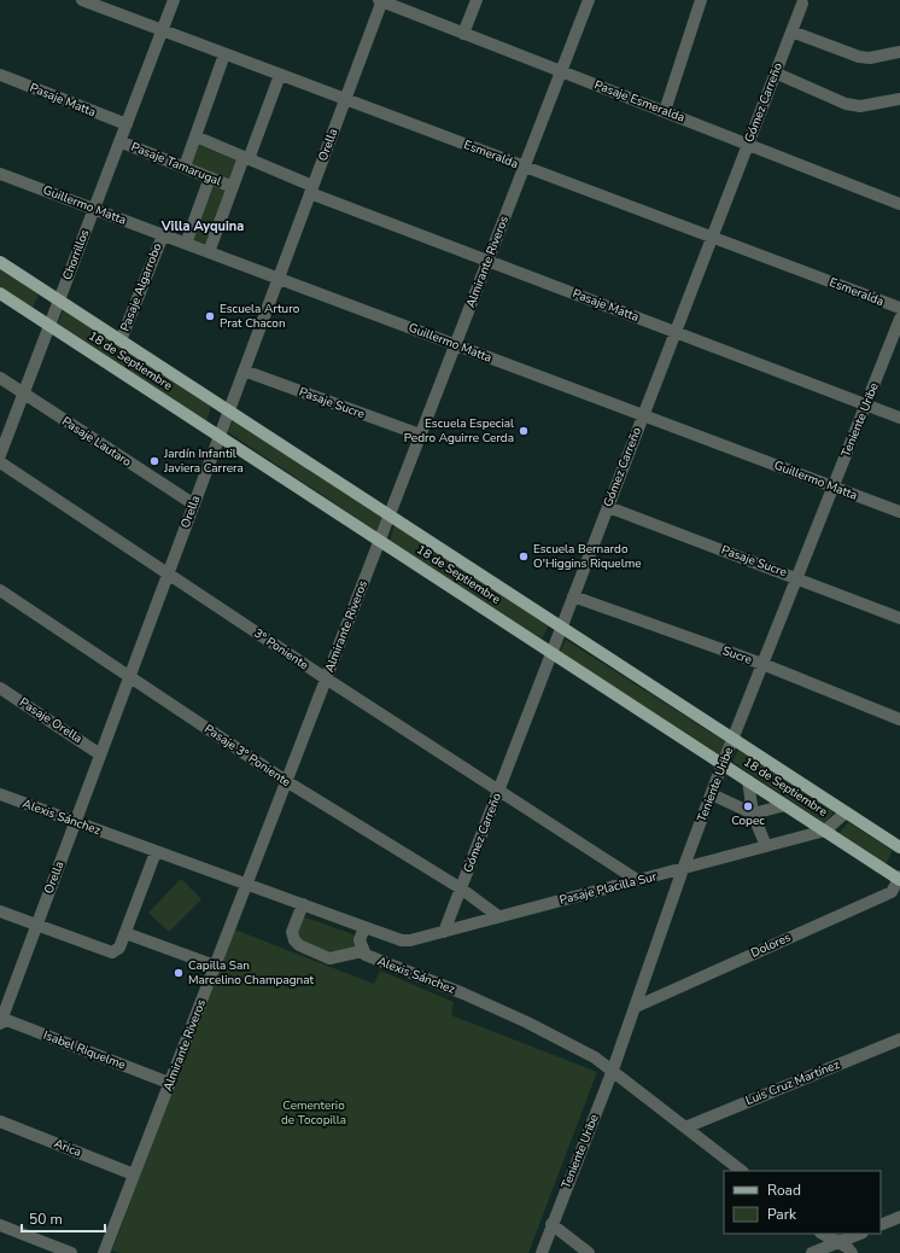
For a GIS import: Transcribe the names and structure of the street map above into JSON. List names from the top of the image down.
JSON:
{
  "streets": {
    "main road": ["18 de Septiembre"],
    "street": [
      "Pasaje Matta",
      "Pasaje Esmeralda",
      "Gómez Carreño",
      "Orella",
      "Esmeralda",
      "Pasaje Tamarugal",
      "Guillermo Matta",
      "Chorrillos",
      "Almirante Riveros",
      "Pasaje Algarrobo",
      "Pasaje Sucre",
      "Teniente Uribe",
      "Pasaje Lautaro",
      "3° Poniente",
      "Sucre",
      "Pasaje Orella",
      "Pasaje 3° Poniente",
      "Alexis Sánchez",
      "Pasaje Placilla Sur",
      "Dolores",
      "Isabel Riquelme",
      "Luis Cruz Martínez",
      "Arica"
    ]
  },
  "crossings": [
    ["Pasaje Matta", "Gómez Carreño"],
    ["Pasaje Matta", "Orella"],
    ["Pasaje Matta", "Chorrillos"],
    ["Pasaje Matta", "Almirante Riveros"],
    ["Pasaje Matta", "Teniente Uribe"],
    ["Pasaje Esmeralda", "Gómez Carreño"],
    ["Pasaje Esmeralda", "Orella"],
    ["Pasaje Esmeralda", "Almirante Riveros"],
    ["Gómez Carreño", "Esmeralda"],
    ["Gómez Carreño", "Guillermo Matta"],
    ["Gómez Carreño", "18 de Septiembre"],
    ["Gómez Carreño", "Pasaje Sucre"],
    ["Gómez Carreño", "3° Poniente"],
    ["Gómez Carreño", "Sucre"],
    ["Gómez Carreño", "Pasaje 3° Poniente"],
    ["Gómez Carreño", "Pasaje Placilla Sur"],
    ["Orella", "Esmeralda"],
    ["Orella", "Guillermo Matta"],
    ["Orella", "18 de Septiembre"],
    ["Orella", "Pasaje Sucre"],
    ["Orella", "Pasaje Lautaro"],
    ["Orella", "3° Poniente"],
    ["Orella", "Pasaje Orella"],
    ["Orella", "Pasaje 3° Poniente"],
    ["Orella", "Alexis Sánchez"],
    ["Orella", "Isabel Riquelme"],
    ["Esmeralda", "Chorrillos"],
    ["Esmeralda", "Almirante Riveros"],
    ["Pasaje Tamarugal", "Chorrillos"],
    ["Guillermo Matta", "Chorrillos"],
    ["Guillermo Matta", "Almirante Riveros"],
    ["Guillermo Matta", "Pasaje Algarrobo"],
    ["Guillermo Matta", "Teniente Uribe"],
    ["Chorrillos", "18 de Septiembre"],
    ["Chorrillos", "Pasaje Lautaro"],
    ["Almirante Riveros", "18 de Septiembre"],
    ["Almirante Riveros", "Pasaje Sucre"],
    ["Almirante Riveros", "3° Poniente"],
    ["Almirante Riveros", "Pasaje 3° Poniente"],
    ["Almirante Riveros", "Alexis Sánchez"],
    ["Almirante Riveros", "Isabel Riquelme"],
    ["Almirante Riveros", "Arica"],
    ["Pasaje Algarrobo", "18 de Septiembre"],
    ["18 de Septiembre", "Teniente Uribe"],
    ["18 de Septiembre", "Pasaje Placilla Sur"],
    ["18 de Septiembre", "Dolores"],
    ["Pasaje Sucre", "Teniente Uribe"],
    ["Teniente Uribe", "Sucre"],
    ["Teniente Uribe", "Alexis Sánchez"],
    ["Teniente Uribe", "Pasaje Placilla Sur"],
    ["Teniente Uribe", "Dolores"],
    ["3° Poniente", "Pasaje Placilla Sur"],
    ["Pasaje 3° Poniente", "Pasaje Placilla Sur"],
    ["Alexis Sánchez", "Pasaje Placilla Sur"],
    ["Alexis Sánchez", "Luis Cruz Martínez"]
  ],
  "districts": ["Villa Ayquina"],
  "parks": ["Cementerio de Tocopilla"],
  "places": [
    "Escuela Arturo Prat Chacon",
    "Escuela Especial Pedro Aguirre Cerda",
    "Jardín Infantil Javiera Carrera",
    "Escuela Bernardo O'Higgins Riquelme",
    "Copec",
    "Capilla San Marcelino Champagnat"
  ],
  "legend": ["Road", "Park"],
  "scale_bar": "50 m"
}
